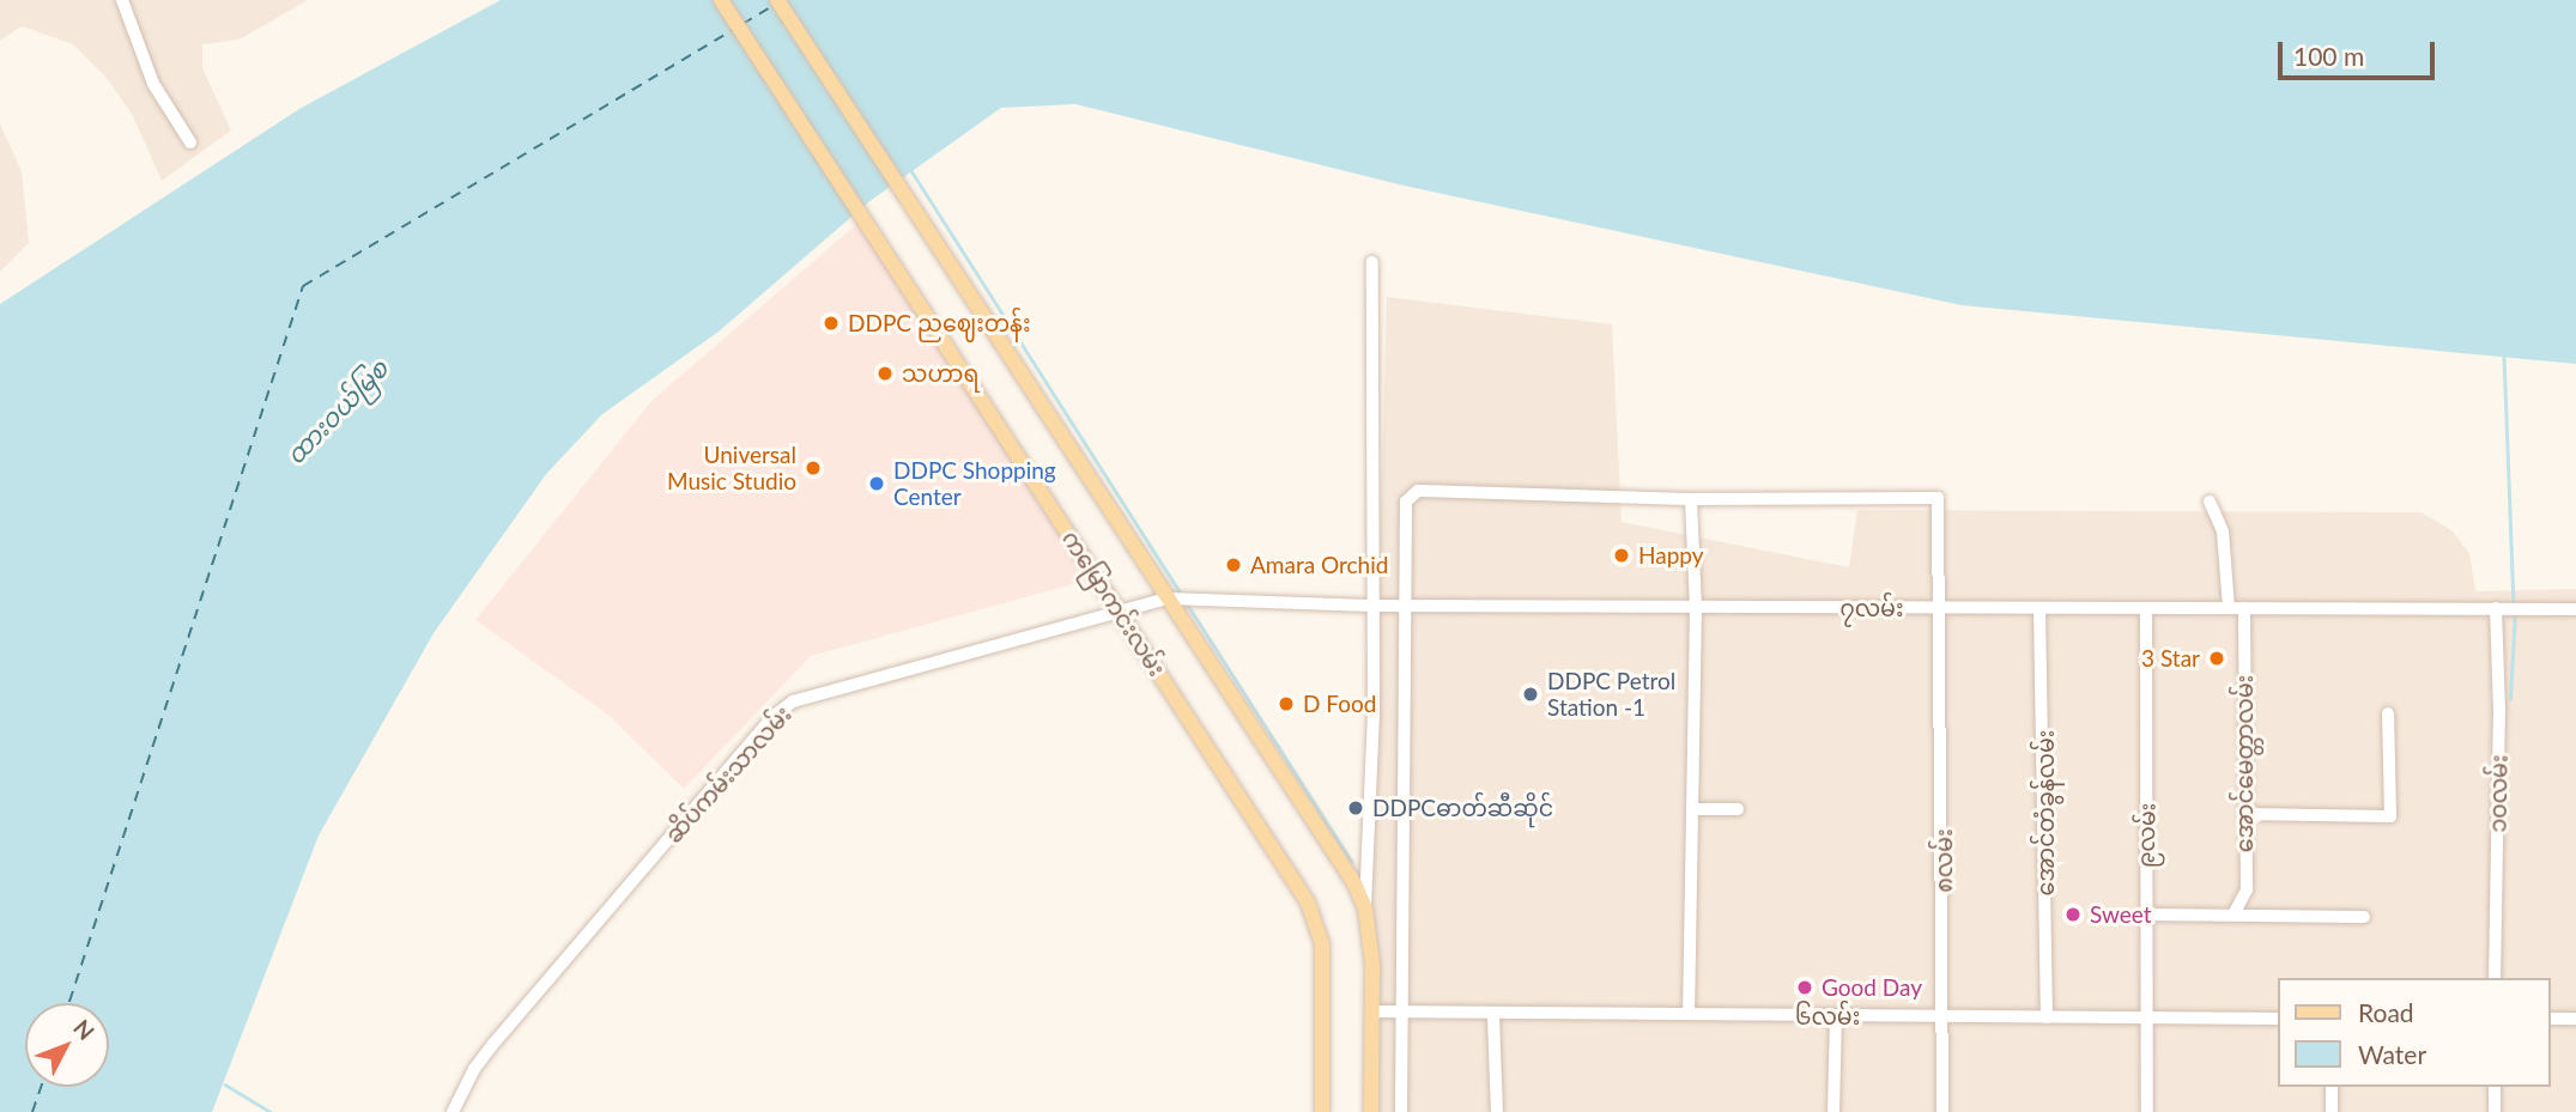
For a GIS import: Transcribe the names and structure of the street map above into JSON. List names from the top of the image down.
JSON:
{
  "streets": {
    "main road": ["ကမြောကင်းလမ်း"],
    "street": [
      "၇လမ်း",
      "အောင်မေတ္တာလမ်း",
      "ဆိပ်ကမ်းသာလမ်း",
      "၁၀လမ်း",
      "အောင်တံခွန်လမ်း",
      "၉လမ်း",
      "၈လမ်း",
      "၆လမ်း"
    ]
  },
  "crossings": [
    ["ကမြောကင်းလမ်း", "၇လမ်း"],
    ["ကမြောကင်းလမ်း", "ဆိပ်ကမ်းသာလမ်း"],
    ["ကမြောကင်းလမ်း", "၆လမ်း"],
    ["၇လမ်း", "အောင်မေတ္တာလမ်း"],
    ["၇လမ်း", "ဆိပ်ကမ်းသာလမ်း"],
    ["၇လမ်း", "၁၀လမ်း"],
    ["၇လမ်း", "အောင်တံခွန်လမ်း"],
    ["၇လမ်း", "၉လမ်း"],
    ["၇လမ်း", "၈လမ်း"],
    ["အောင်တံခွန်လမ်း", "၆လမ်း"],
    ["၉လမ်း", "၆လမ်း"],
    ["၈လမ်း", "၆လမ်း"]
  ],
  "water": ["ထားဝယ်မြစ"],
  "places": [
    "DDPC ညဈေးတန်း",
    "သဟာရ",
    "Universal Music Studio",
    "DDPC Shopping Center",
    "Happy",
    "Amara Orchid",
    "3 Star",
    "DDPC Petrol Station -1",
    "D Food",
    "DDPCဓာတ်ဆီဆိုင်",
    "Sweet",
    "Good Day"
  ],
  "legend": ["Road", "Water"],
  "scale_bar": "100 m",
  "north": "top right"
}
